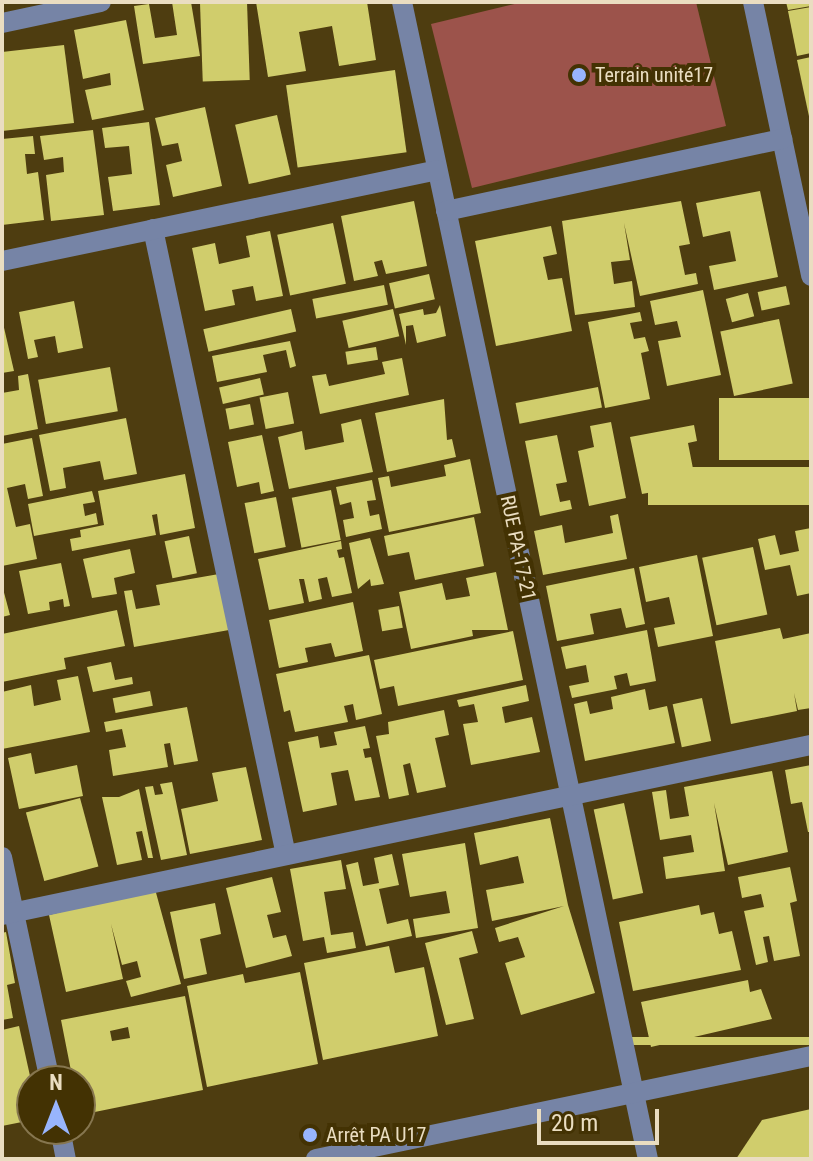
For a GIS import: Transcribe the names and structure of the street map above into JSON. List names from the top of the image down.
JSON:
{
  "streets": {
    "street": ["RUE PA-17-21"]
  },
  "places": ["Terrain unité17", "Arrêt PA U17"],
  "scale_bar": "20 m",
  "north": "top"
}
